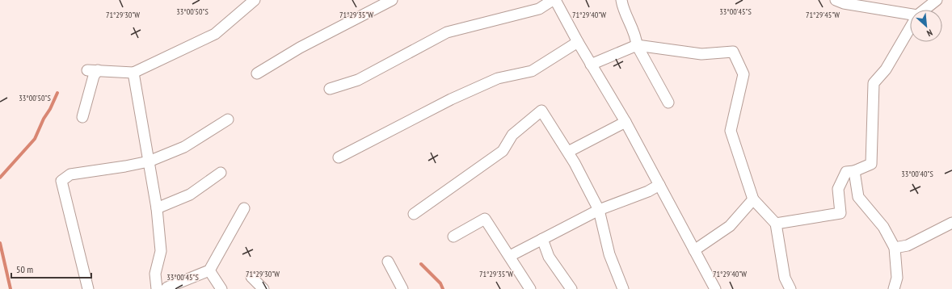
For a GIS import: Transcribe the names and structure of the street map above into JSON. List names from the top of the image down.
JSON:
{
  "scale_bar": "50 m",
  "north": "bottom right",
  "coordinates": [
    "33°00'50\"S",
    "33°00'45\"S",
    "71°29'30\"W",
    "71°29'35\"W",
    "71°29'40\"W",
    "71°29'45\"W",
    "33°00'40\"S"
  ]
}
